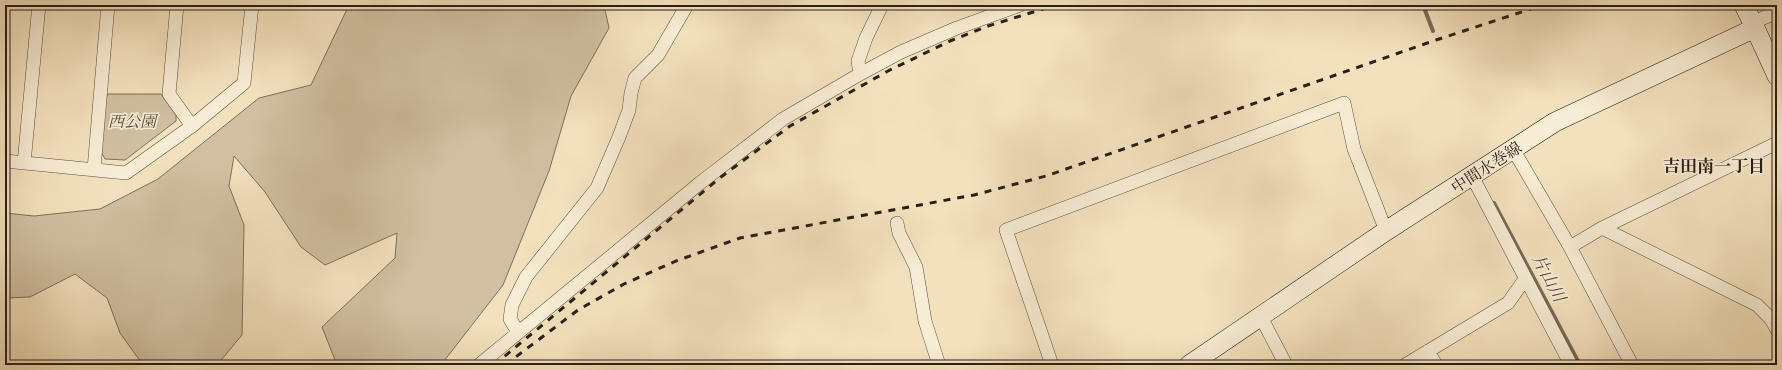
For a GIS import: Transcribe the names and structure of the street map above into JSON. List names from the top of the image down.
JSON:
{
  "streets": {
    "main road": ["中間水巻線"]
  },
  "districts": ["吉田南一丁目"],
  "water": ["片山川"],
  "parks": ["西公園"]
}
